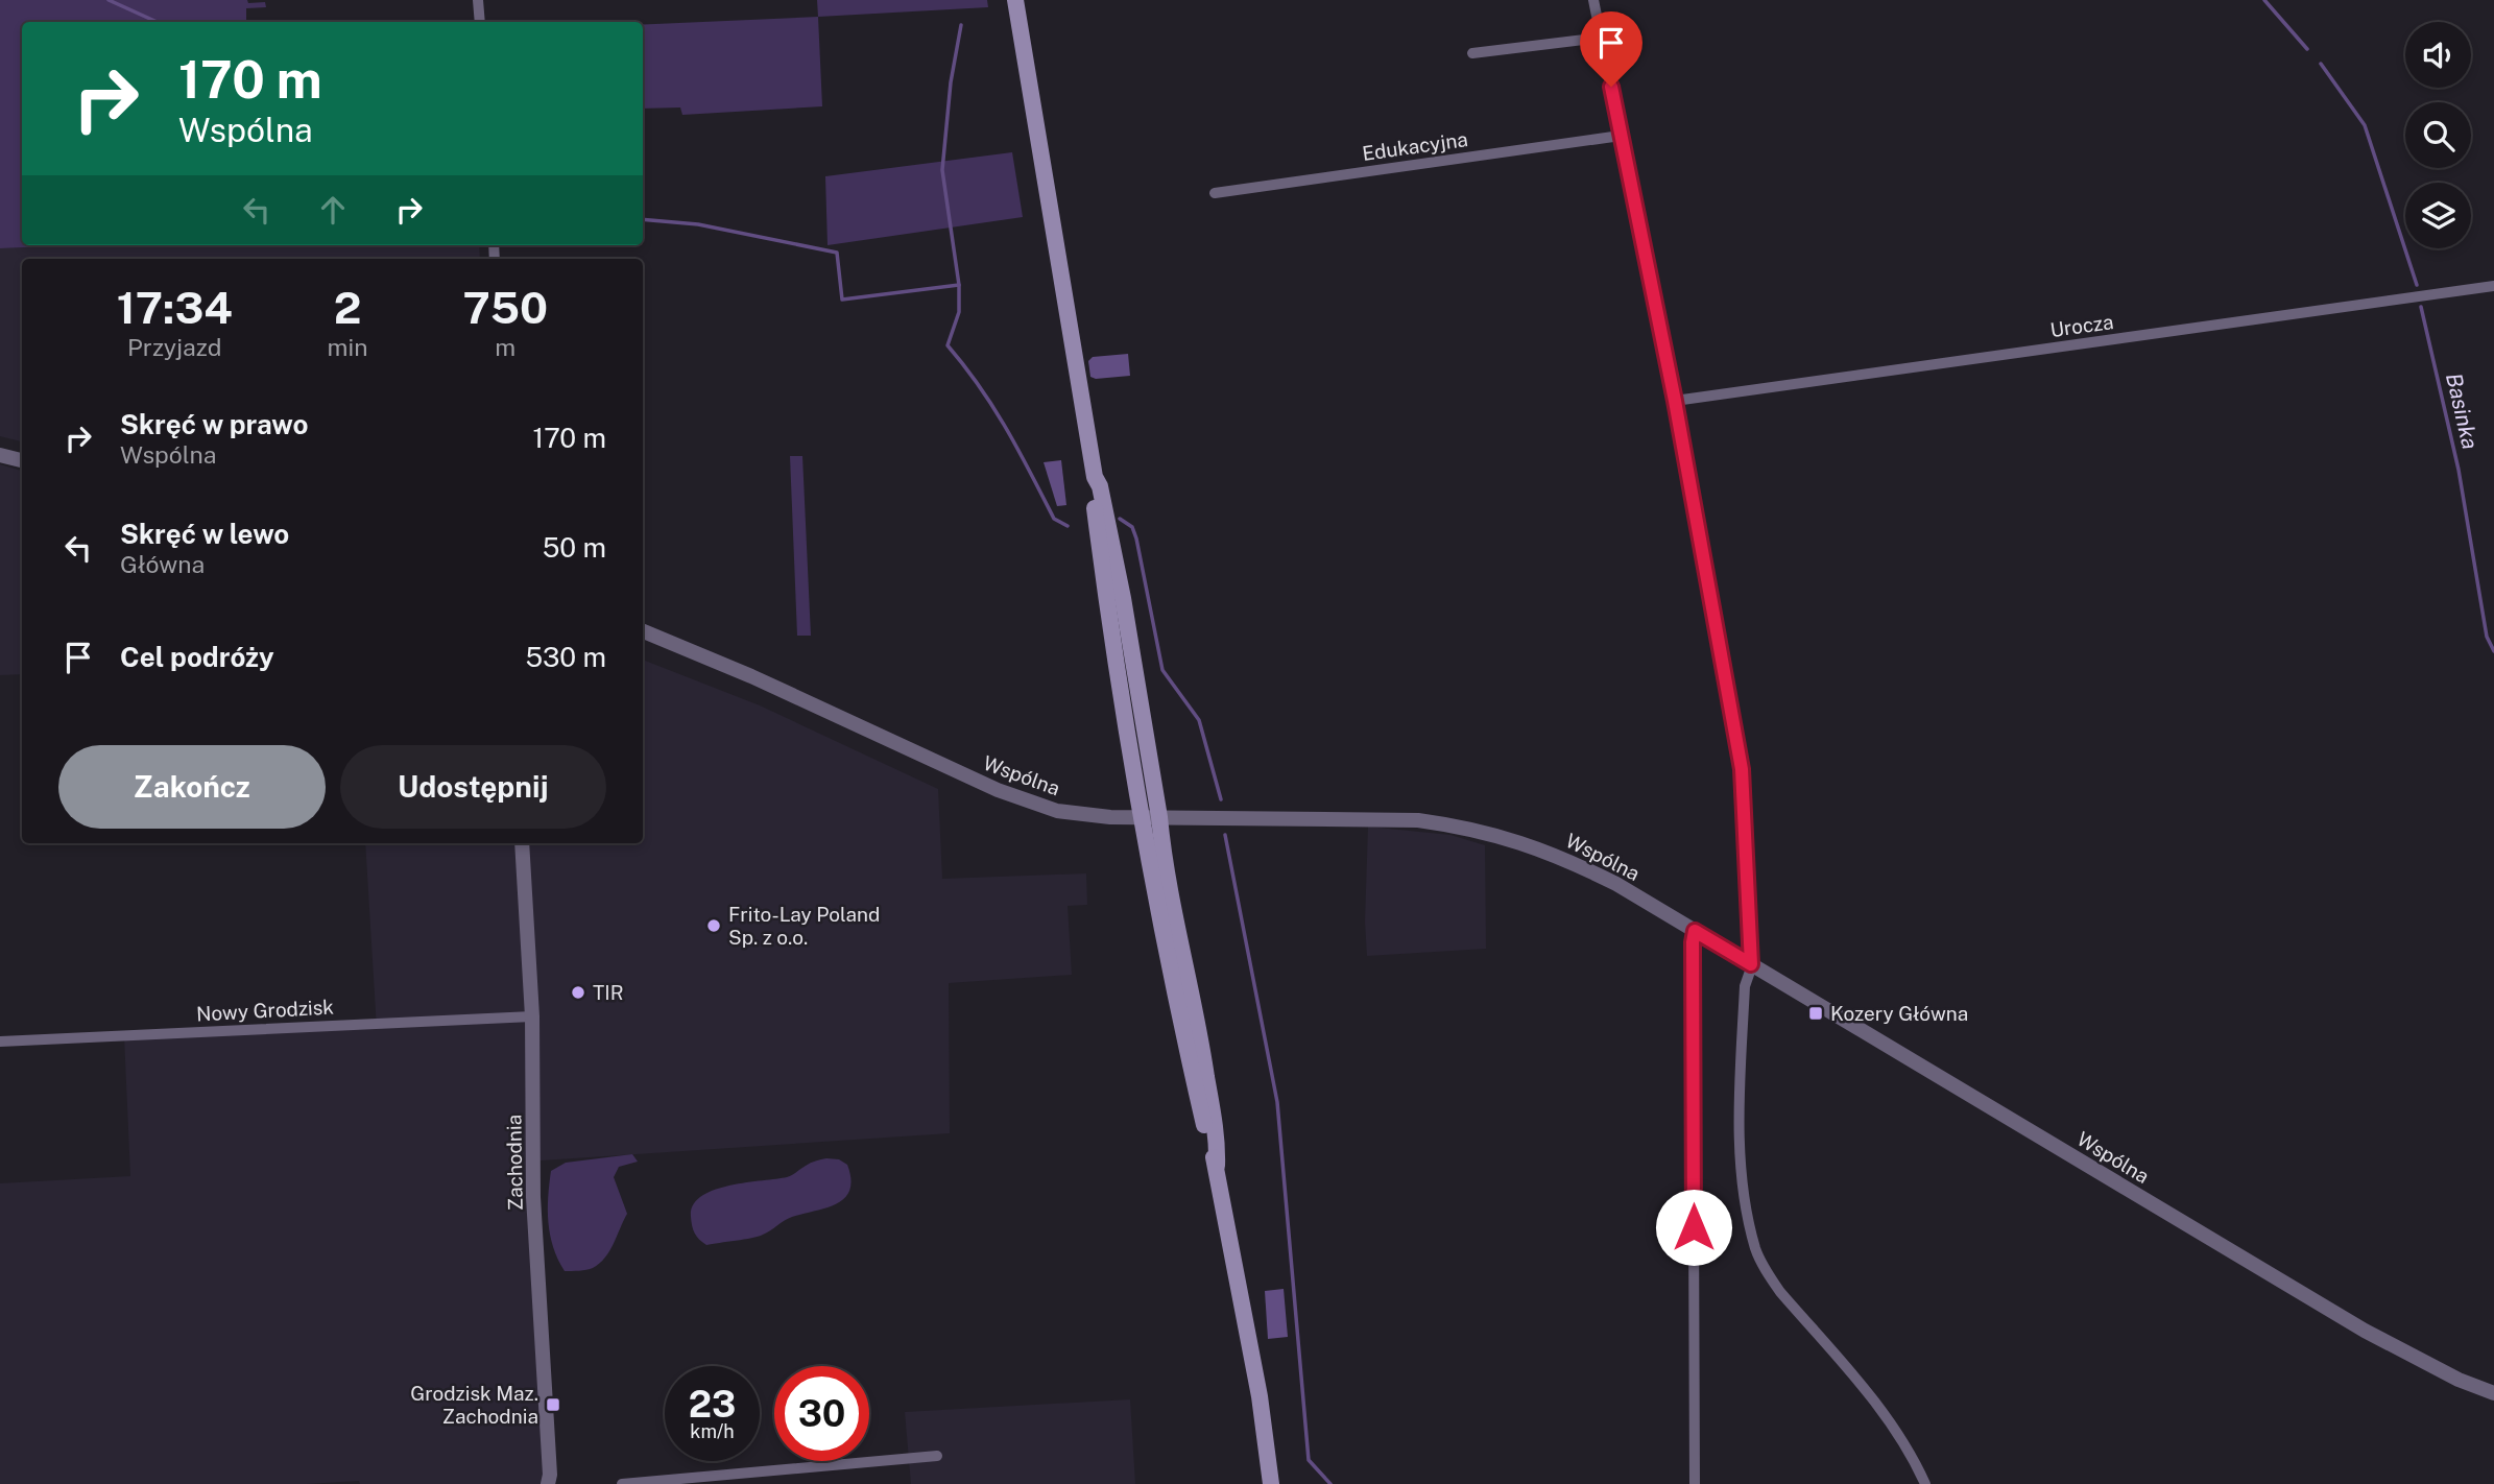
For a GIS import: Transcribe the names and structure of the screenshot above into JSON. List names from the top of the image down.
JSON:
{
  "streets": {
    "street": [
      "Edukacyjna",
      "Urocza",
      "Wspólna",
      "Nowy Grodzisk",
      "Zachodnia"
    ]
  },
  "crossings": [
    ["Nowy Grodzisk", "Zachodnia"]
  ],
  "water": ["Basinka"],
  "places": {
    "other": ["Frito-Lay Poland Sp. z o.o.", "TIR"],
    "transit": ["Kozery Główna", "Grodzisk Maz. Zachodnia"]
  },
  "page": {
    "turn": ["170 m", "Wspólna"],
    "eta": [
      "17:34",
      "Przyjazd",
      "2",
      "min",
      "750",
      "m"
    ],
    "list": [
      {
        "name": "Skręć w prawo",
        "note": "Wspólna",
        "value": "170 m"
      },
      {
        "name": "Skręć w lewo",
        "note": "Główna",
        "value": "50 m"
      },
      {
        "name": "Cel podróży",
        "value": "530 m"
      }
    ],
    "buttons": ["Zakończ", "Udostępnij"],
    "speed": "23 km/h",
    "limit": "30"
  }
}
